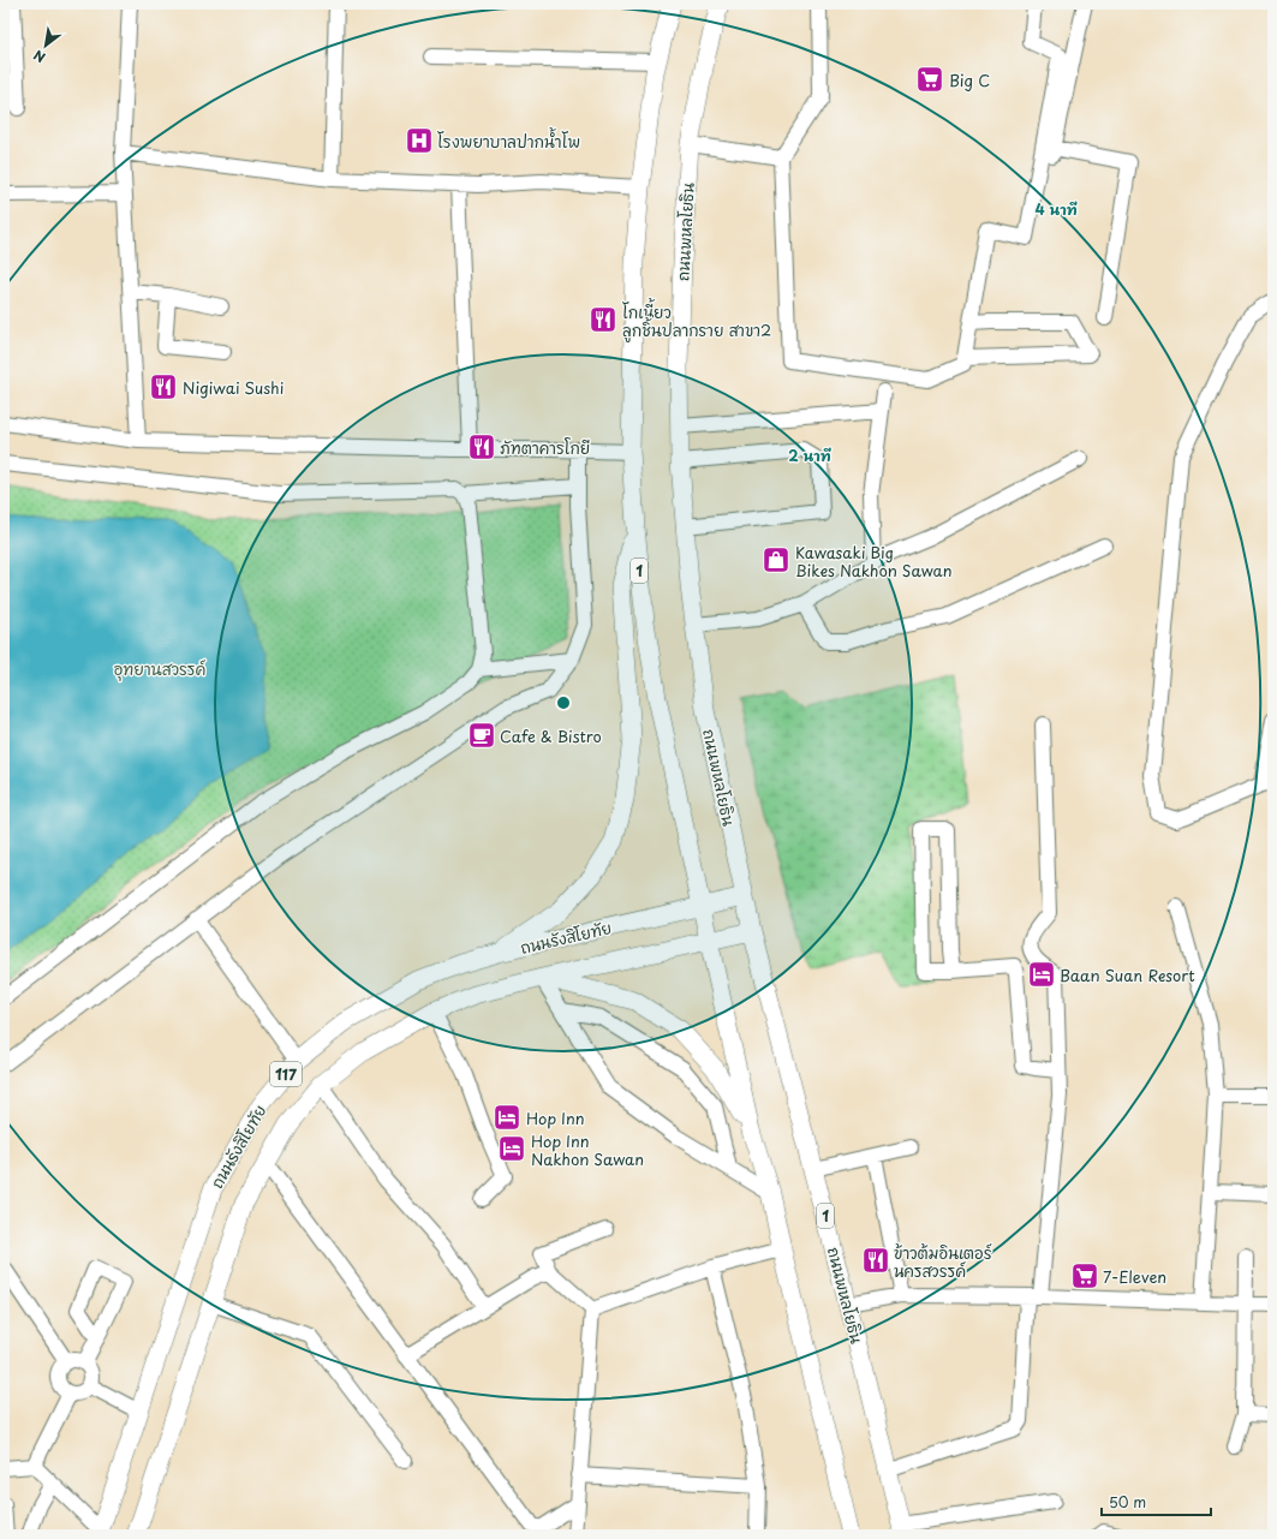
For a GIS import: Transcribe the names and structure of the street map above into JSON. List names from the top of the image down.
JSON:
{
  "streets": {
    "main road": [
      "ถนนพหลโยธิน",
      "1",
      "ถนนรังสิโยทัย",
      "117"
    ]
  },
  "crossings": [
    ["ถนนพหลโยธิน", "ถนนรังสิโยทัย"],
    ["ถนนพหลโยธิน", "117"],
    ["1", "ถนนรังสิโยทัย"],
    ["1", "117"]
  ],
  "parks": ["อุทยานสวรรค์"],
  "places": {
    "supermarket": ["Big C", "7-Eleven"],
    "hospital": ["โรงพยาบาลปากน้ำโพ"],
    "restaurant": [
      "โกเนี้ยว ลูกชิ้นปลากราย สาขา2",
      "Nigiwai Sushi",
      "ภัทตาคารโกยี",
      "ข้าวต้มอินเตอร์ นครสวรรค์"
    ],
    "shop": ["Kawasaki Big Bikes Nakhon Sawan"],
    "cafe": ["Cafe & Bistro"],
    "hotel": ["Baan Suan Resort", "Hop Inn", "Hop Inn Nakhon Sawan"]
  },
  "scale_bar": "50 m",
  "north": "bottom left",
  "rings": ["4 นาที", "2 นาที"]
}
